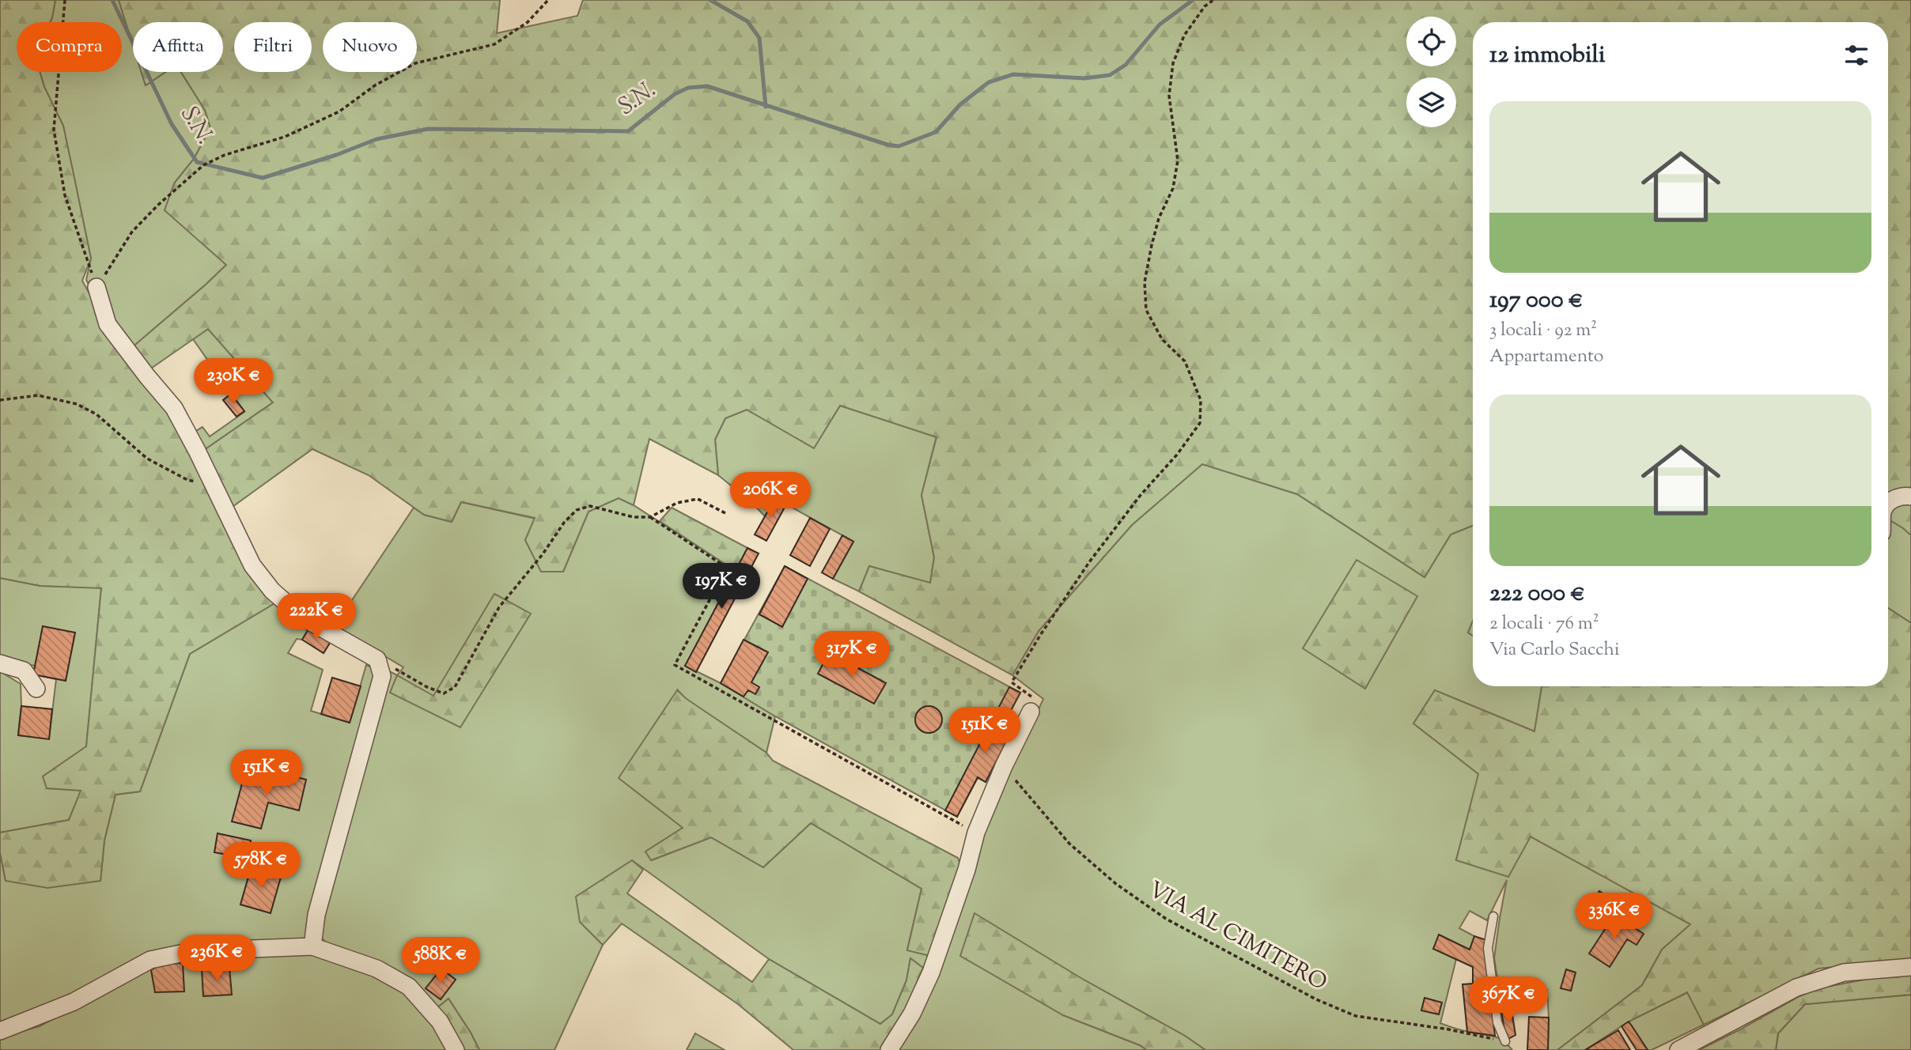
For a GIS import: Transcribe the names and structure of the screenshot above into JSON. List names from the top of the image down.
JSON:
{
  "streets": {
    "path": ["VIA AL CIMITERO"]
  },
  "water": ["S.N."],
  "page": {
    "chip": [
      "Compra",
      "Affitta",
      "Filtri",
      "Nuovo"
    ],
    "heading": "12 immobili",
    "list": [
      {
        "name": "197 000 €",
        "note": "3 locali · 92 m² · Appartamento"
      },
      {
        "name": "222 000 €",
        "note": "2 locali · 76 m² · Via Carlo Sacchi"
      }
    ],
    "price": [
      "230K €",
      "206K €",
      "197K €",
      "222K €",
      "317K €",
      "151K €",
      "151K €",
      "578K €",
      "336K €",
      "236K €",
      "588K €",
      "367K €"
    ]
  }
}
